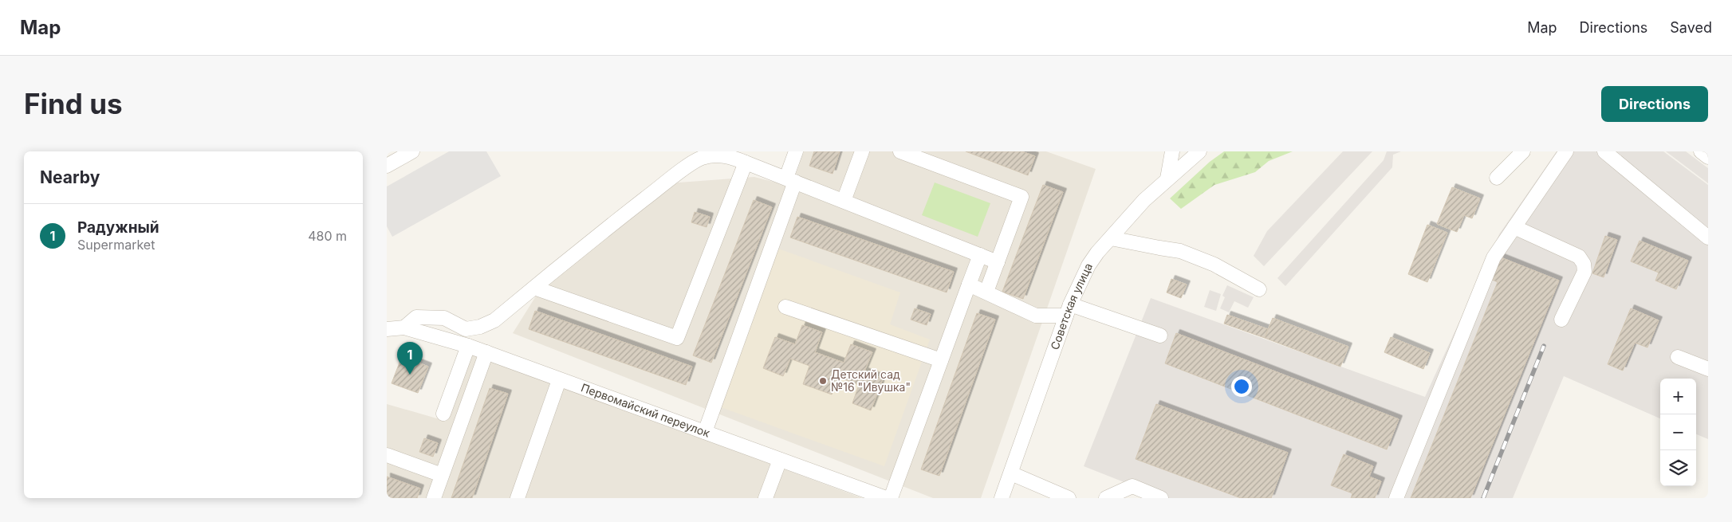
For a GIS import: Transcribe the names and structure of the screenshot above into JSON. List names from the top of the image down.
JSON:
{
  "streets": {
    "street": ["Советская улица", "Первомайский переулок"]
  },
  "places": ["Детский сад №16 \"Ивушка\""],
  "page": {
    "header": "Map",
    "nav": ["Map", "Directions", "Saved"],
    "buttons": "Directions",
    "title": "Find us",
    "heading": "Nearby",
    "list": [
      {
        "mark": "1",
        "name": "Радужный",
        "note": "Supermarket",
        "value": "480 m"
      }
    ],
    "pins": "1",
    "map_buttons": ["+", "−"]
  }
}
